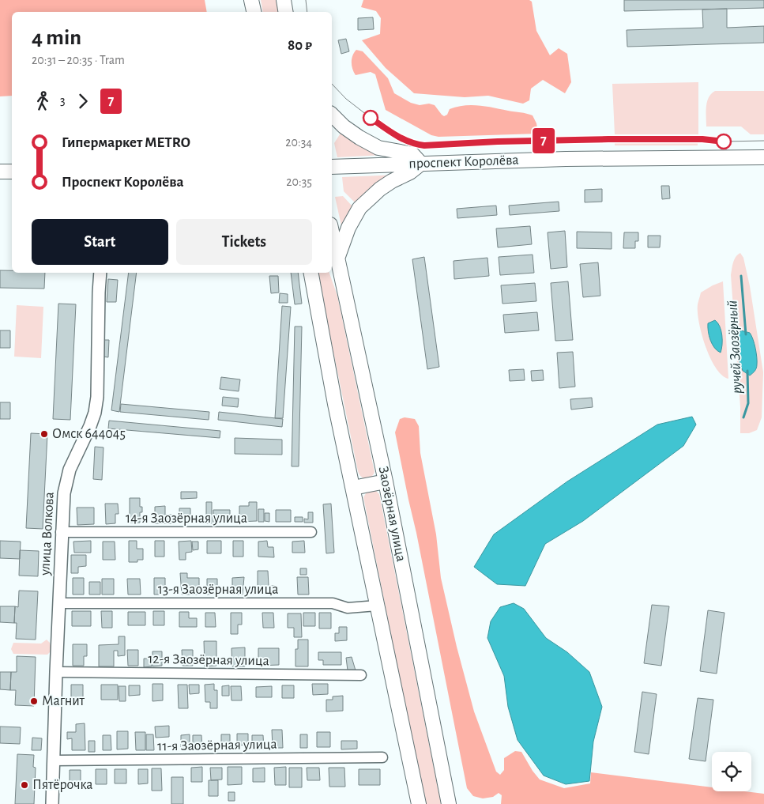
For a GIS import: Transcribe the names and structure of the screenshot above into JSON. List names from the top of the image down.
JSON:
{
  "streets": {
    "main road": ["проспект Королёва", "Заозёрная улица"],
    "street": [
      "14-я Заозёрная улица",
      "улица Волкова",
      "13-я Заозёрная улица",
      "12-я Заозёрная улица",
      "11-я Заозёрная улица"
    ]
  },
  "crossings": [
    ["14-я Заозёрная улица", "улица Волкова"],
    ["улица Волкова", "13-я Заозёрная улица"],
    ["улица Волкова", "12-я Заозёрная улица"],
    ["улица Волкова", "11-я Заозёрная улица"]
  ],
  "water": ["ручей Заозёрный"],
  "places": ["Омск 644045", "Магнит", "Пятёрочка"],
  "lines": ["tram line 7"],
  "page": {
    "on_map": "7",
    "heading": ["4 min", "20:31 – 20:35 · Tram", "80 ₽"],
    "legs": ["3", "7"],
    "list": [
      {
        "name": "Гипермаркет METRO",
        "value": "20:34"
      },
      {
        "name": "Проспект Королёва",
        "value": "20:35"
      }
    ],
    "buttons": ["Start", "Tickets"]
  }
}
